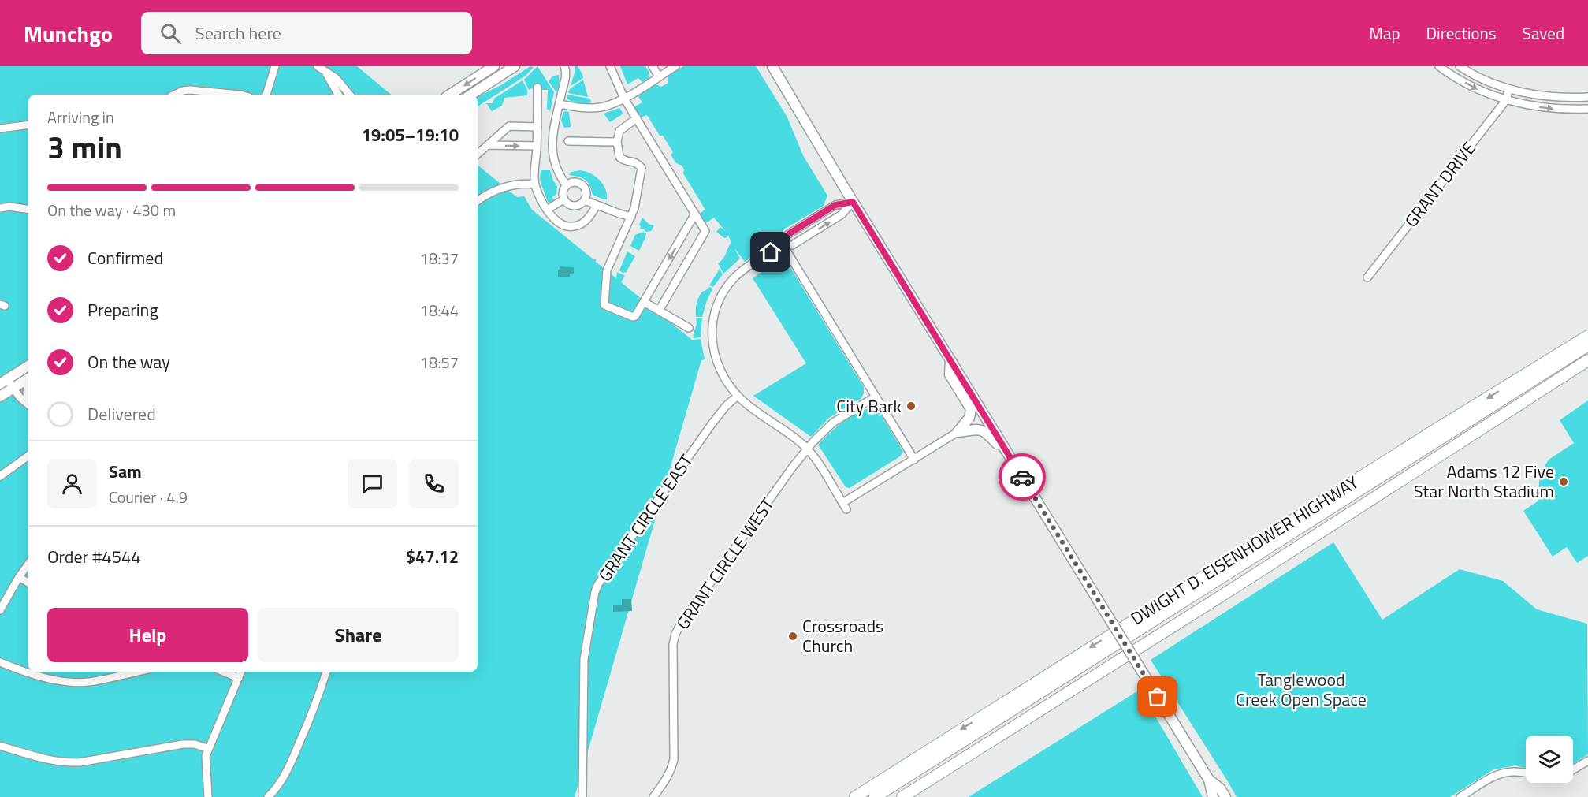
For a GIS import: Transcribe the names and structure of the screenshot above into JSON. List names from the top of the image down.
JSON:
{
  "streets": {
    "highway": ["DWIGHT D. EISENHOWER HIGHWAY"],
    "street": ["GRANT DRIVE", "GRANT CIRCLE EAST", "GRANT CIRCLE WEST"]
  },
  "parks": ["Tanglewood Creek Open Space"],
  "places": ["City Bark", "Adams 12 Five Star North Stadium", "Crossroads Church"],
  "page": {
    "header": "Munchgo",
    "search": "Search here",
    "nav": ["Map", "Directions", "Saved"],
    "heading": ["3 min", "Arriving in", "19:05–19:10"],
    "panel": [
      "Sam",
      "Courier · 4.9",
      "Order #4544",
      "$47.12"
    ],
    "bar": "On the way · 430 m",
    "list": [
      ["Confirmed", "18:37"],
      ["Preparing", "18:44"],
      ["On the way", "18:57"],
      "Delivered"
    ],
    "buttons": ["Help", "Share"]
  }
}
